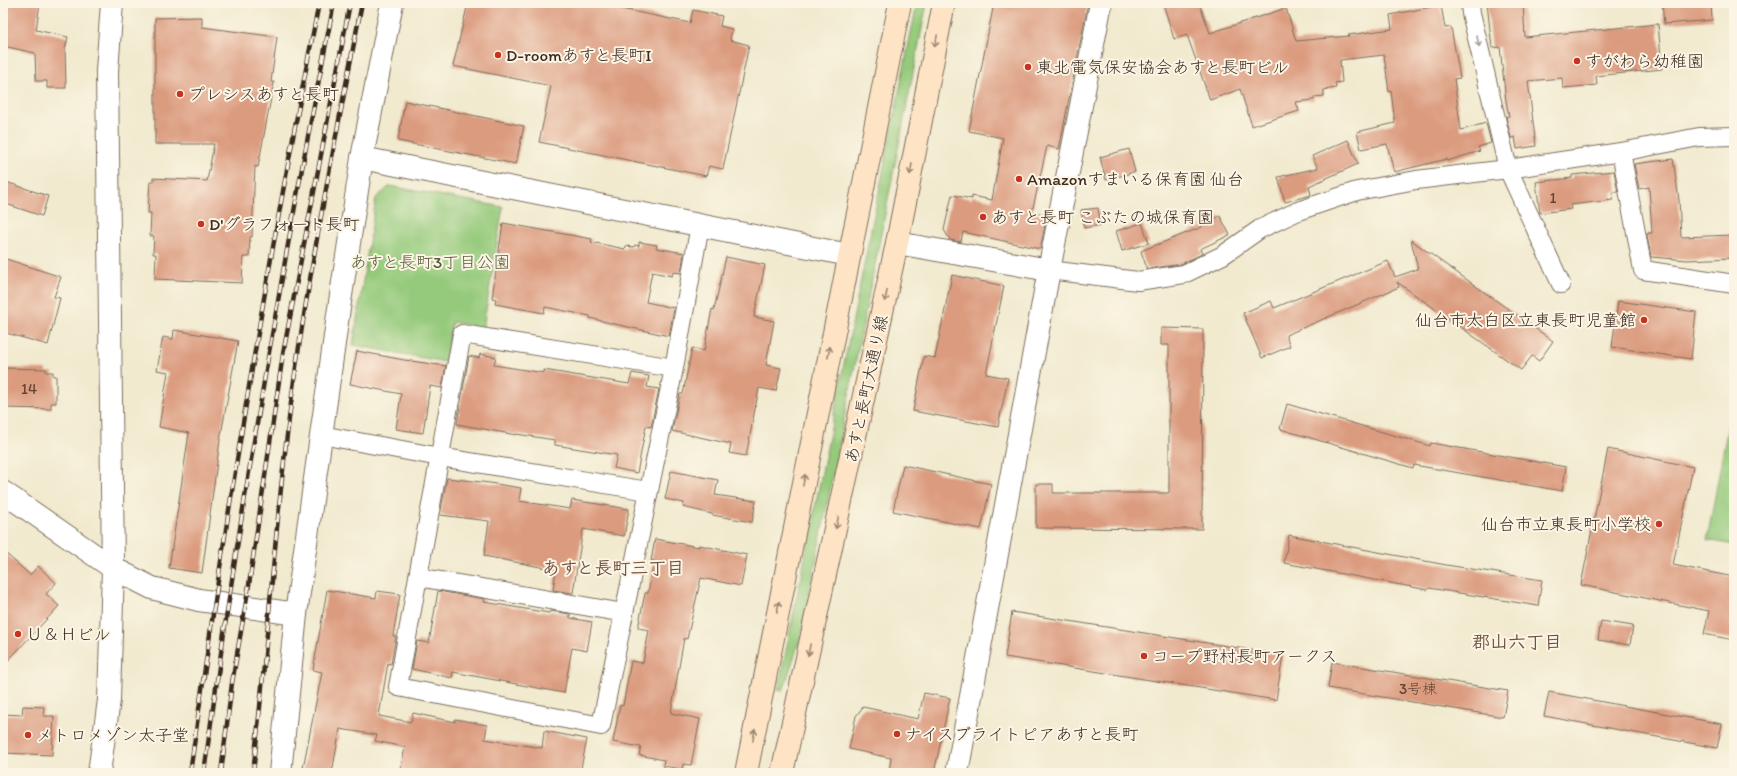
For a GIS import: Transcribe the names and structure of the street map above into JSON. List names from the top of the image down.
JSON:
{
  "streets": {
    "main road": ["あすと長町大通り線"]
  },
  "districts": ["あすと長町三丁目", "郡山六丁目"],
  "parks": ["あすと長町3丁目公園"],
  "places": [
    "D-roomあすと長町I",
    "すがわら幼稚園",
    "東北電気保安協会あすと長町ビル",
    "プレシスあすと長町",
    "Amazonすまいる保育園 仙台",
    "あすと長町 こぶたの城保育園",
    "D'グラフォート長町",
    "仙台市太白区立東長町児童館",
    "仙台市立東長町小学校",
    "Ｕ＆Ｈビル",
    "コープ野村長町アークス",
    "ナイスブライトピアあすと長町",
    "メトロメゾン太子堂"
  ],
  "house_numbers": ["1", "14", "3号棟"]
}
